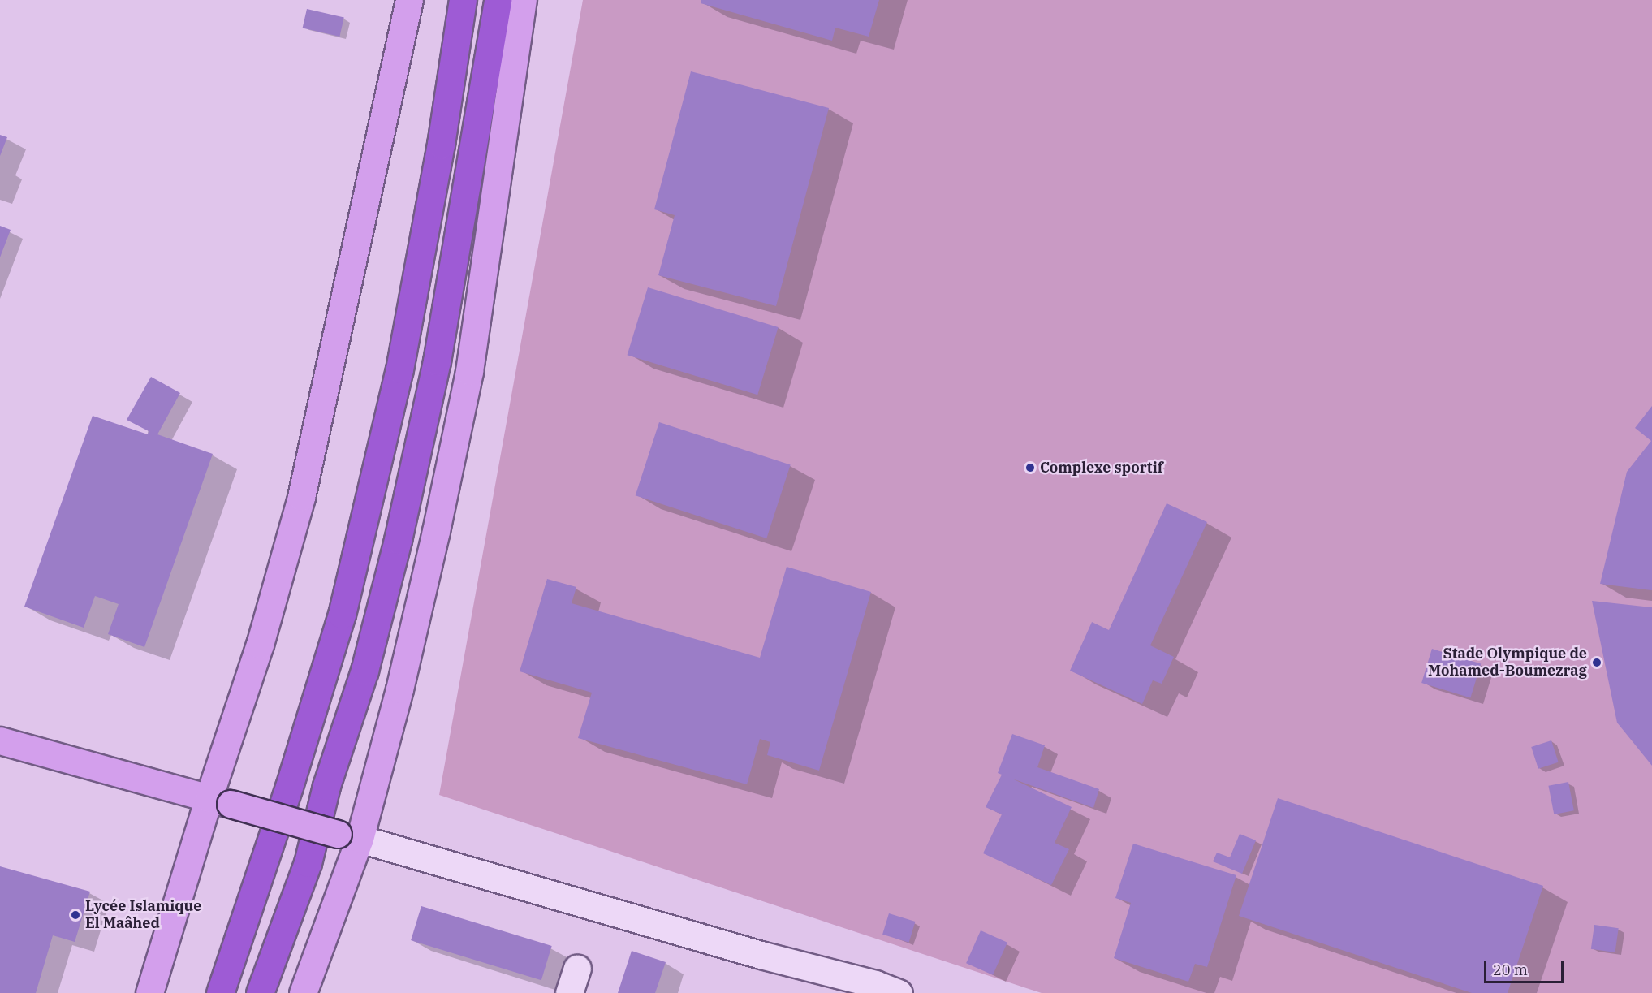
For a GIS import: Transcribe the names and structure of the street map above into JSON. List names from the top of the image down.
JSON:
{
  "places": ["Complexe sportif", "Stade Olympique de Mohamed-Boumezrag", "Lycée Islamique El Maâhed"],
  "scale_bar": "20 m"
}
